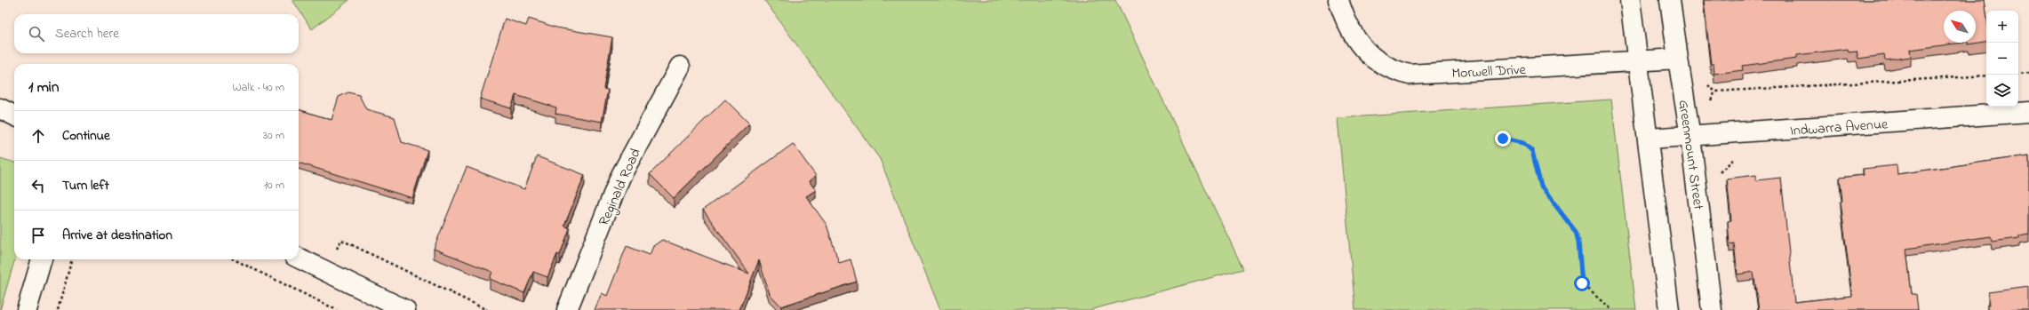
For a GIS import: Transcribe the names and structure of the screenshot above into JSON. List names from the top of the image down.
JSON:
{
  "streets": {
    "street": [
      "Morwell Drive",
      "Indwarra Avenue",
      "Greenmount Street",
      "Reginald Road"
    ]
  },
  "crossings": [
    ["Morwell Drive", "Greenmount Street"],
    ["Indwarra Avenue", "Greenmount Street"]
  ],
  "north": "top left",
  "page": {
    "map_buttons": ["+", "−"],
    "search": "Search here",
    "heading": ["1 min", "Walk · 40 m"],
    "list": [
      ["Continue", "30 m"],
      ["Turn left", "10 m"],
      "Arrive at destination"
    ]
  }
}
